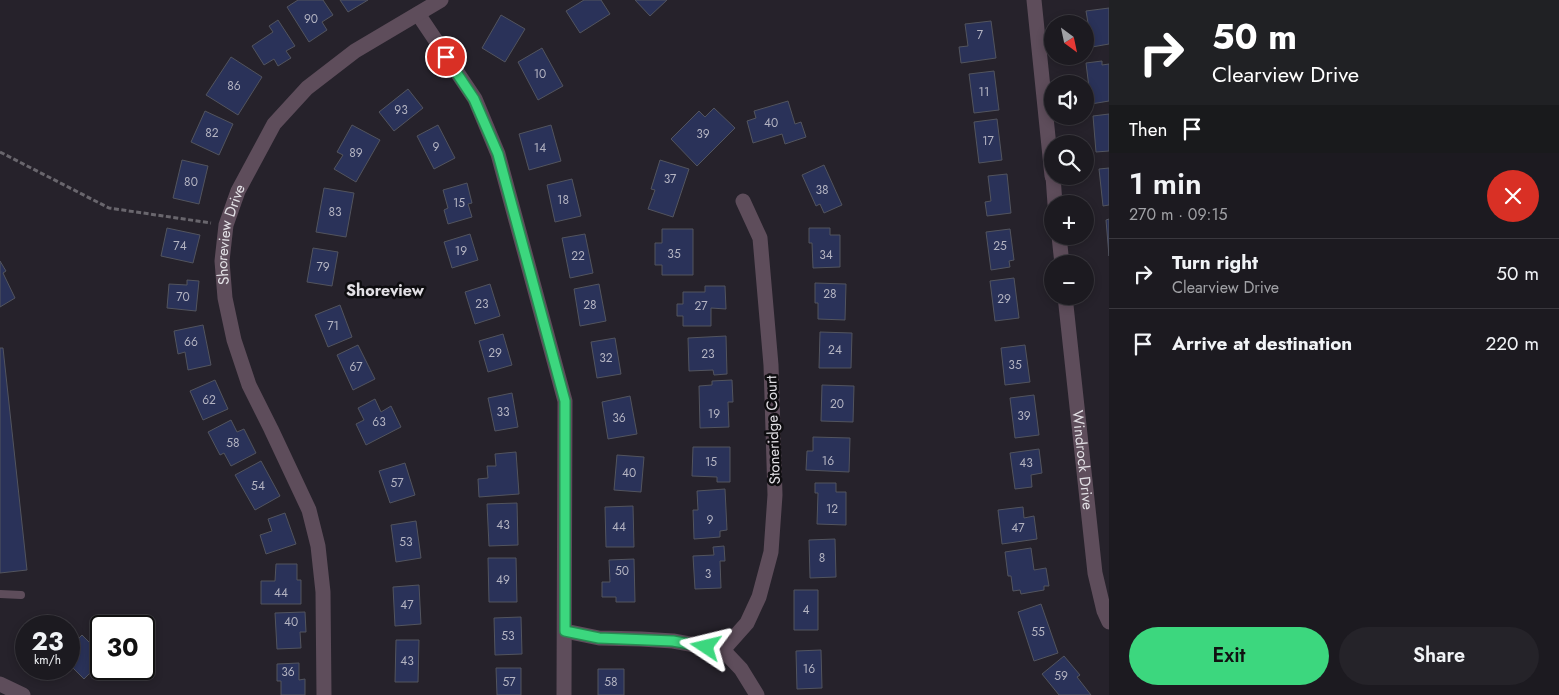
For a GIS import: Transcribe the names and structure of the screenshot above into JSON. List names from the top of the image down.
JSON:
{
  "streets": {
    "street": ["Shoreview Drive", "Stoneridge Court", "Windrock Drive"]
  },
  "districts": ["Shoreview"],
  "house_numbers": [
    "90",
    "7",
    "10",
    "86",
    "11",
    "93",
    "40",
    "82",
    "39",
    "17",
    "9",
    "14",
    "89",
    "37",
    "80",
    "38",
    "18",
    "15",
    "83",
    "74",
    "25",
    "19",
    "35",
    "34",
    "22",
    "79",
    "28",
    "70",
    "29",
    "23",
    "28",
    "27",
    "71",
    "66",
    "24",
    "29",
    "23",
    "32",
    "35",
    "67",
    "62",
    "20",
    "33",
    "19",
    "39",
    "36",
    "63",
    "58",
    "16",
    "15",
    "43",
    "40",
    "57",
    "54",
    "12",
    "9",
    "43",
    "44",
    "47",
    "53",
    "8",
    "50",
    "3",
    "49",
    "44",
    "47",
    "4",
    "40",
    "55",
    "53",
    "43",
    "16",
    "36",
    "59",
    "57",
    "58"
  ],
  "north": "bottom right",
  "page": {
    "turn": ["50 m", "Clearview Drive"],
    "map_buttons": ["+", "−"],
    "then": "Then",
    "heading": ["1 min", "270 m · 09:15"],
    "list": [
      {
        "name": "Turn right",
        "note": "Clearview Drive",
        "value": "50 m"
      },
      {
        "name": "Arrive at destination",
        "value": "220 m"
      }
    ],
    "speed": "23 km/h",
    "limit": "30",
    "buttons": ["Exit", "Share"]
  }
}
